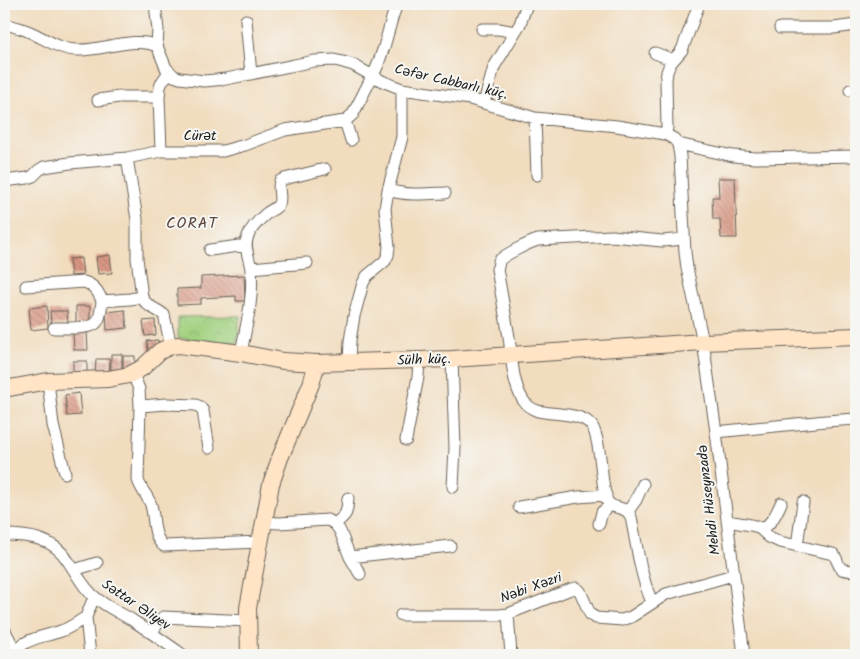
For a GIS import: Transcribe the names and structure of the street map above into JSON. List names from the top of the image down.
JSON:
{
  "streets": {
    "street": [
      "Cəfər Cabbarlı küç.",
      "Cürət",
      "Sülh küç.",
      "Mehdi Hüseynzadə",
      "Nəbi Xəzri",
      "Səttar Əliyev"
    ]
  },
  "crossings": [
    ["Cəfər Cabbarlı küç.", "Mehdi Hüseynzadə"],
    ["Sülh küç.", "Mehdi Hüseynzadə"],
    ["Mehdi Hüseynzadə", "Nəbi Xəzri"]
  ],
  "districts": ["CORAT"]
}
